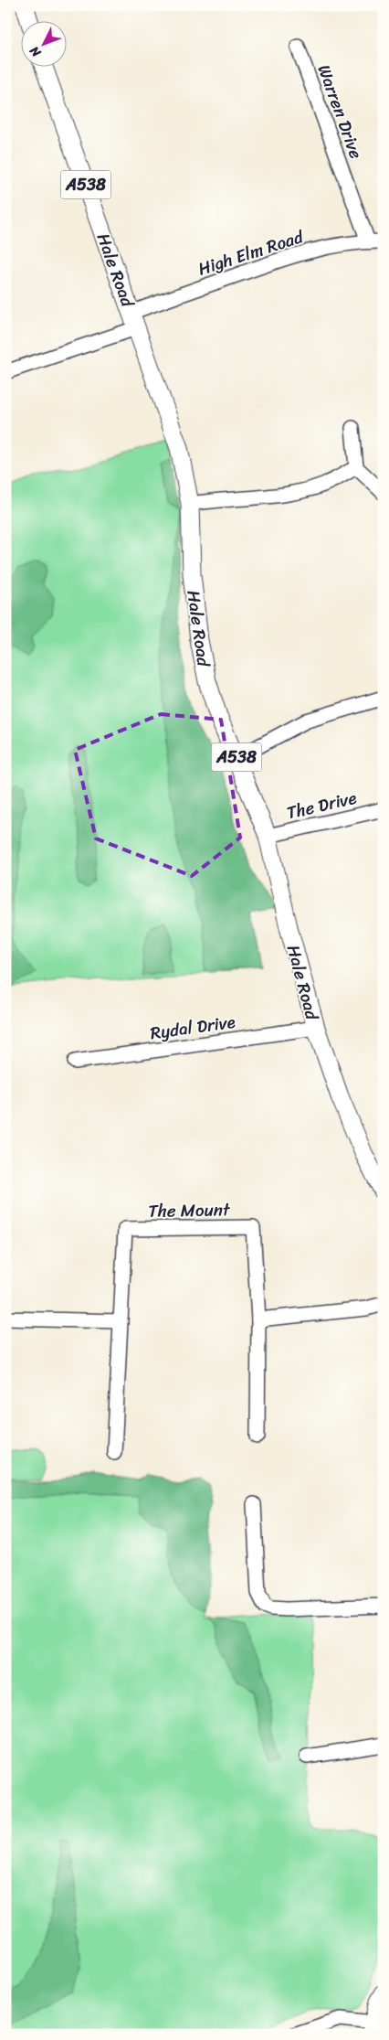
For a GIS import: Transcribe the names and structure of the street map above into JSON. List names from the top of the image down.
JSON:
{
  "streets": {
    "main road": ["A538", "Hale Road"],
    "street": [
      "Warren Drive",
      "High Elm Road",
      "The Drive",
      "Rydal Drive",
      "The Mount"
    ]
  },
  "crossings": [
    ["Warren Drive", "High Elm Road"],
    ["High Elm Road", "Hale Road"],
    ["Hale Road", "The Drive"],
    ["Hale Road", "Rydal Drive"]
  ],
  "north": "bottom left"
}
